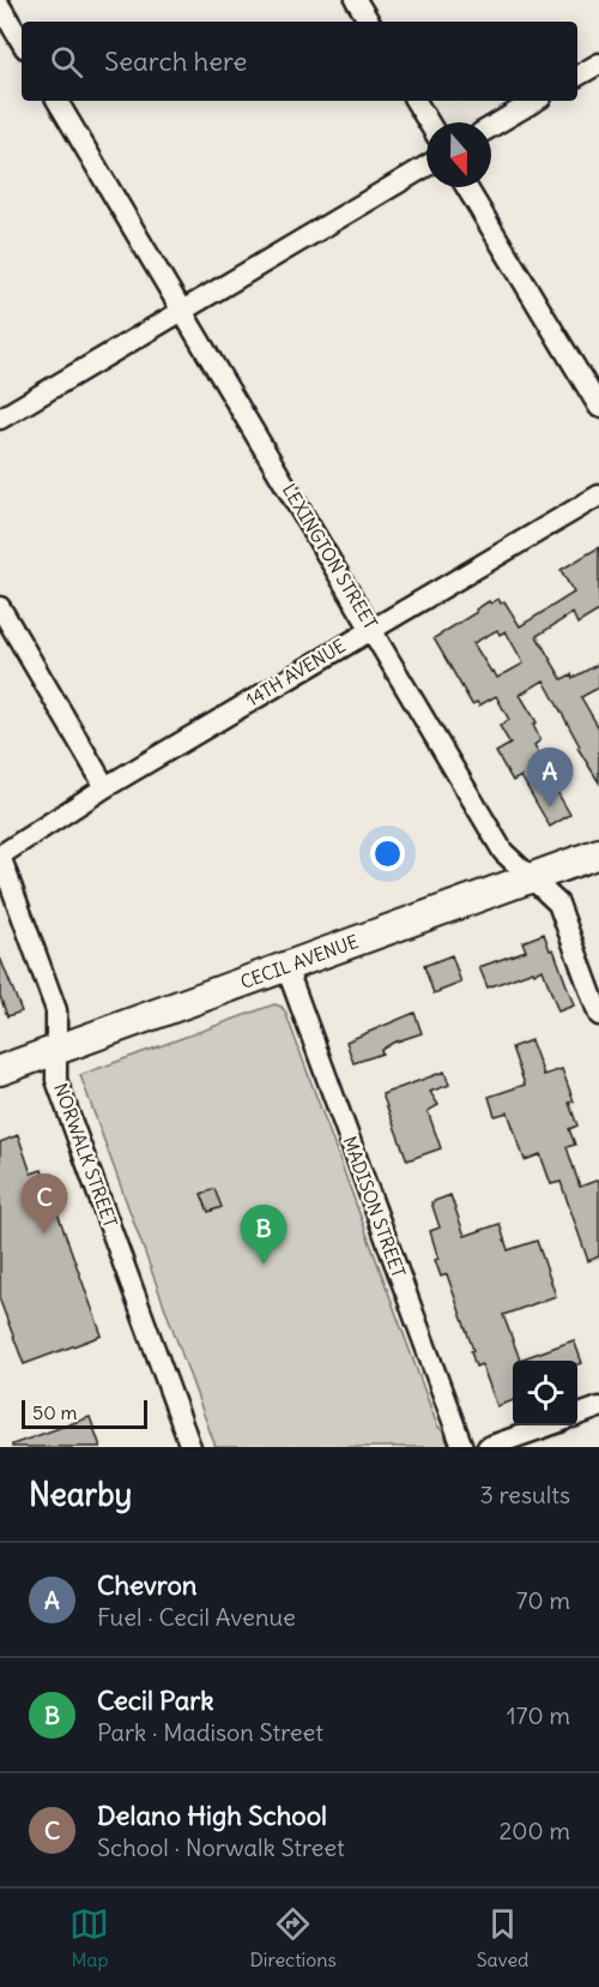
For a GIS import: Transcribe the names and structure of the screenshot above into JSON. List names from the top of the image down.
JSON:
{
  "streets": {
    "main road": ["CECIL AVENUE"],
    "street": [
      "LEXINGTON STREET",
      "14TH AVENUE",
      "NORWALK STREET",
      "MADISON STREET"
    ]
  },
  "crossings": [
    ["LEXINGTON STREET", "14TH AVENUE"],
    ["LEXINGTON STREET", "CECIL AVENUE"],
    ["14TH AVENUE", "NORWALK STREET"],
    ["CECIL AVENUE", "NORWALK STREET"],
    ["CECIL AVENUE", "MADISON STREET"]
  ],
  "scale_bar": "50 m",
  "north": "bottom",
  "page": {
    "search": "Search here",
    "pins": ["A", "C", "B"],
    "scale": "50 m",
    "heading": ["Nearby", "3 results"],
    "list": [
      {
        "mark": "A",
        "name": "Chevron",
        "note": "Fuel · Cecil Avenue",
        "value": "70 m"
      },
      {
        "mark": "B",
        "name": "Cecil Park",
        "note": "Park · Madison Street",
        "value": "170 m"
      },
      {
        "mark": "C",
        "name": "Delano High School",
        "note": "School · Norwalk Street",
        "value": "200 m"
      }
    ],
    "nav": ["Map", "Directions", "Saved"]
  }
}
